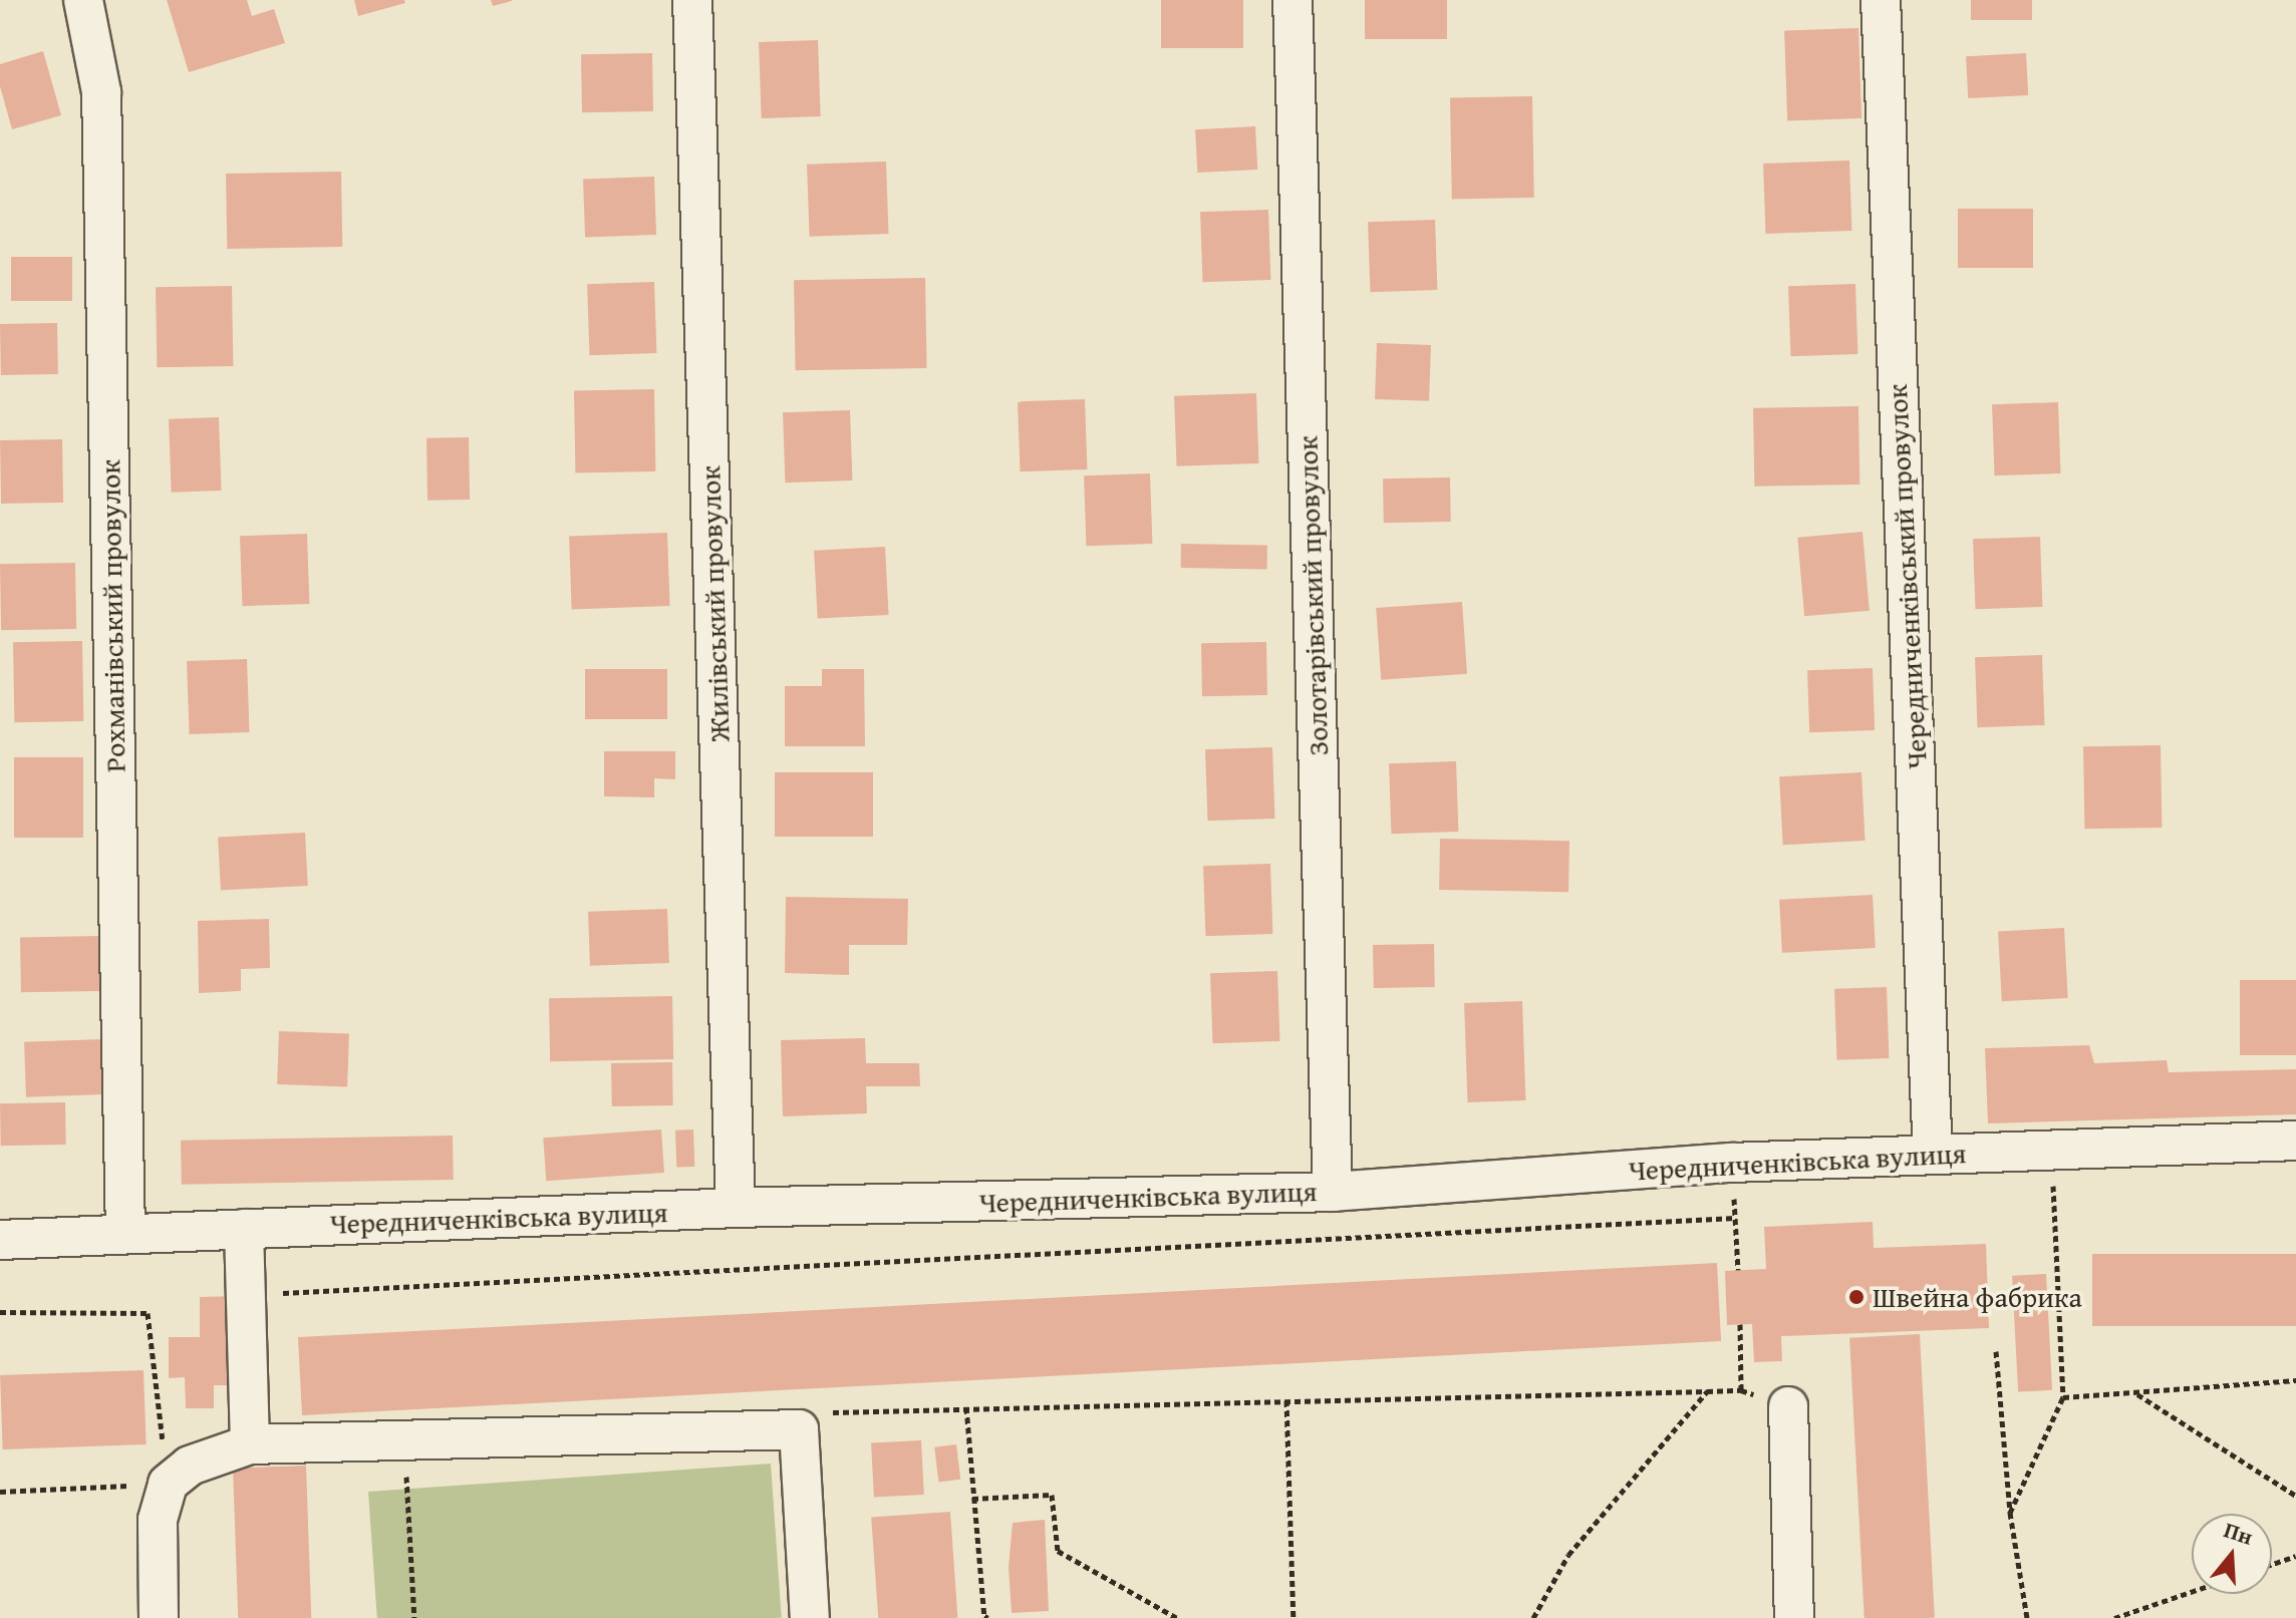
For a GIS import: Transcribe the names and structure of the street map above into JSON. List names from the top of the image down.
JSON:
{
  "streets": {
    "street": [
      "Чередниченківський провулок",
      "Золотарівський провулок",
      "Жилівський провулок",
      "Рохманівський провулок",
      "Чередниченківська вулиця"
    ]
  },
  "crossings": [
    ["Чередниченківський провулок", "Чередниченківська вулиця"],
    ["Золотарівський провулок", "Чередниченківська вулиця"],
    ["Жилівський провулок", "Чередниченківська вулиця"],
    ["Рохманівський провулок", "Чередниченківська вулиця"]
  ],
  "places": ["Швейна фабрика"],
  "north": "top"
}
